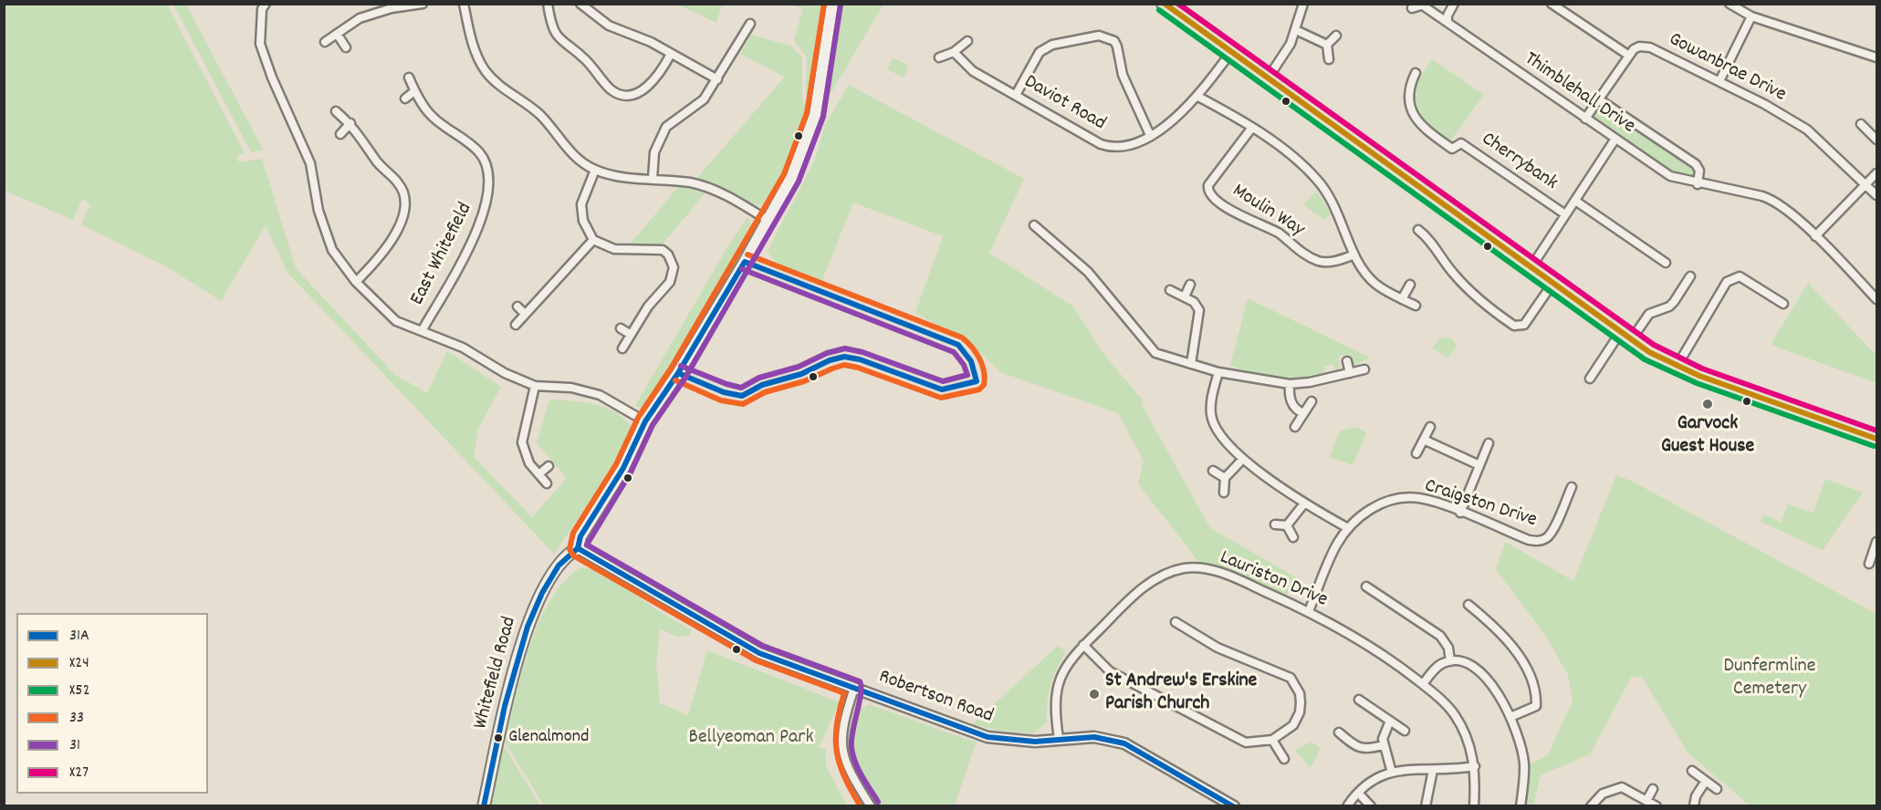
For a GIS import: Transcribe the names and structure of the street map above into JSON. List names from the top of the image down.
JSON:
{
  "streets": {
    "main road": ["Whitefield Road"],
    "street": [
      "Gowanbrae Drive",
      "Thimblehall Drive",
      "Daviot Road",
      "Cherrybank",
      "Moulin Way",
      "East Whitefield",
      "Craigston Drive",
      "Lauriston Drive",
      "Robertson Road"
    ]
  },
  "crossings": [
    ["Thimblehall Drive", "Cherrybank"],
    ["Craigston Drive", "Lauriston Drive"],
    ["Lauriston Drive", "Robertson Road"],
    ["Whitefield Road", "Robertson Road"]
  ],
  "parks": ["Dunfermline Cemetery", "Bellyeoman Park"],
  "places": ["Garvock Guest House", "St Andrew's Erskine Parish Church", "Glenalmond"],
  "lines": [
    "transit line X24",
    "transit line 33",
    "transit line X27",
    "transit line 31",
    "transit line X52",
    "transit line 31A"
  ],
  "legend": [
    "31A",
    "X24",
    "X52",
    "33",
    "31",
    "X27"
  ]
}
